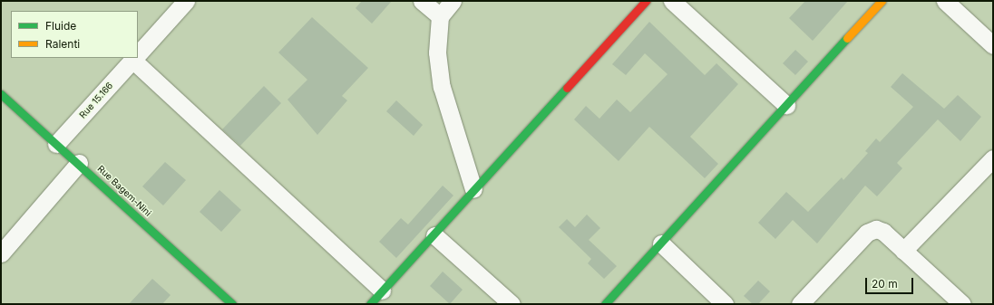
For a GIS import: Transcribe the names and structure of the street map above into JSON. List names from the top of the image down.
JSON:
{
  "streets": {
    "street": ["Rue 15.166", "Rue Bagem-Nini"]
  },
  "crossings": [
    ["Rue 15.166", "Rue Bagem-Nini"]
  ],
  "legend": ["Fluide", "Ralenti"],
  "scale_bar": "20 m"
}
